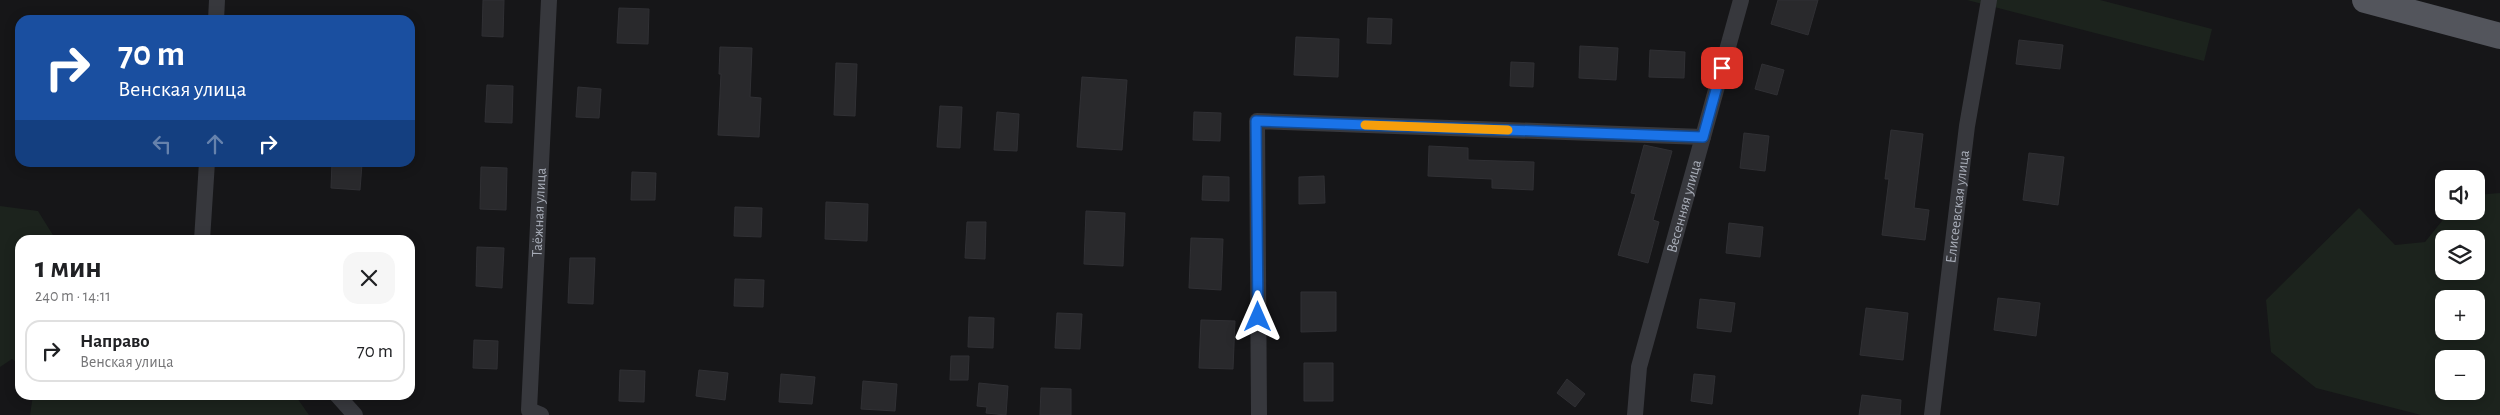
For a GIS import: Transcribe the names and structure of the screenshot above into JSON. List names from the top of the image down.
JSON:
{
  "streets": {
    "street": ["Весенняя улица", "Елисеевская улица", "Таёжная улица"]
  },
  "page": {
    "turn": ["70 m", "Венская улица"],
    "map_buttons": ["+", "−"],
    "heading": ["1 мин", "240 m · 14:11"],
    "list": [
      {
        "name": "Направо",
        "note": "Венская улица",
        "value": "70 m"
      }
    ]
  }
}
